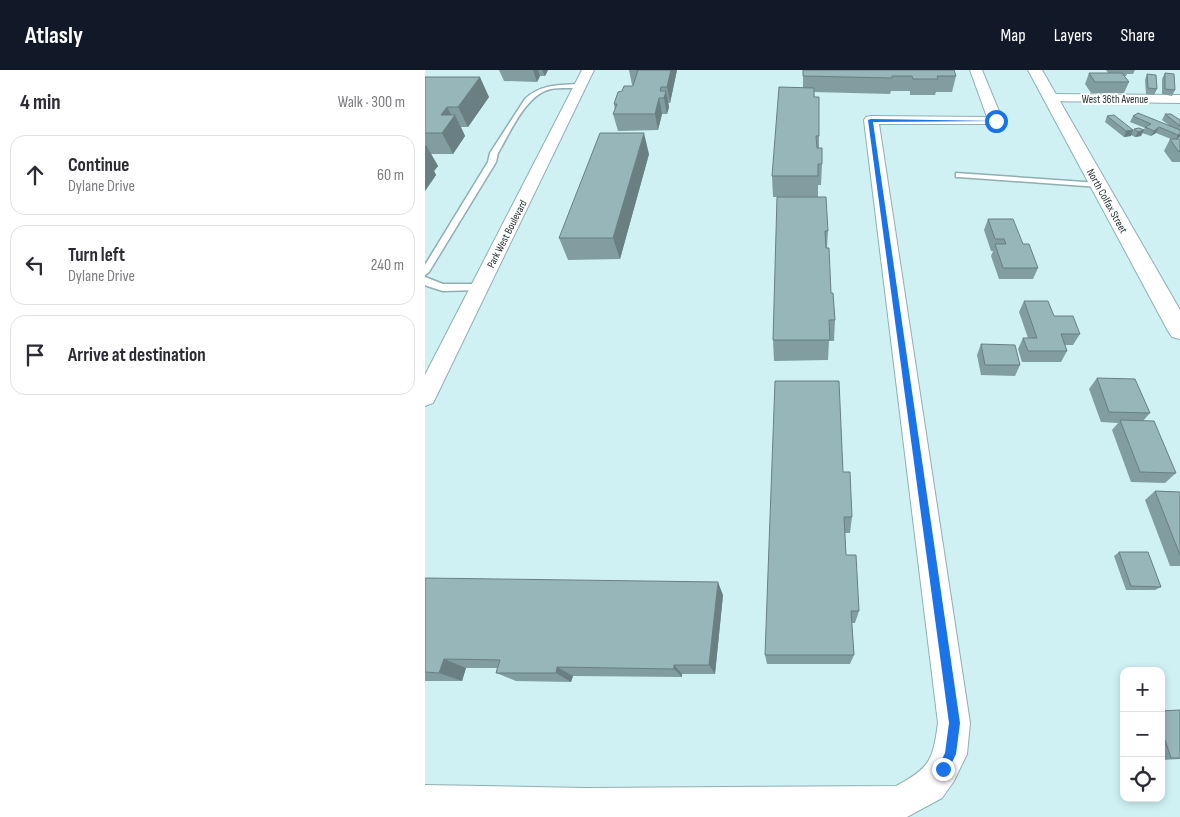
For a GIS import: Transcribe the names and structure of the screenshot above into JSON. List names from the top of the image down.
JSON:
{
  "streets": {
    "street": ["West 36th Avenue", "North Colfax Street", "Park West Boulevard"]
  },
  "crossings": [
    ["West 36th Avenue", "North Colfax Street"]
  ],
  "page": {
    "header": "Atlasly",
    "nav": ["Map", "Layers", "Share"],
    "heading": ["4 min", "Walk · 300 m"],
    "list": [
      ["Continue", "Dylane Drive", "60 m"],
      ["Turn left", "Dylane Drive", "240 m"],
      "Arrive at destination"
    ],
    "map_buttons": ["+", "−"]
  }
}
